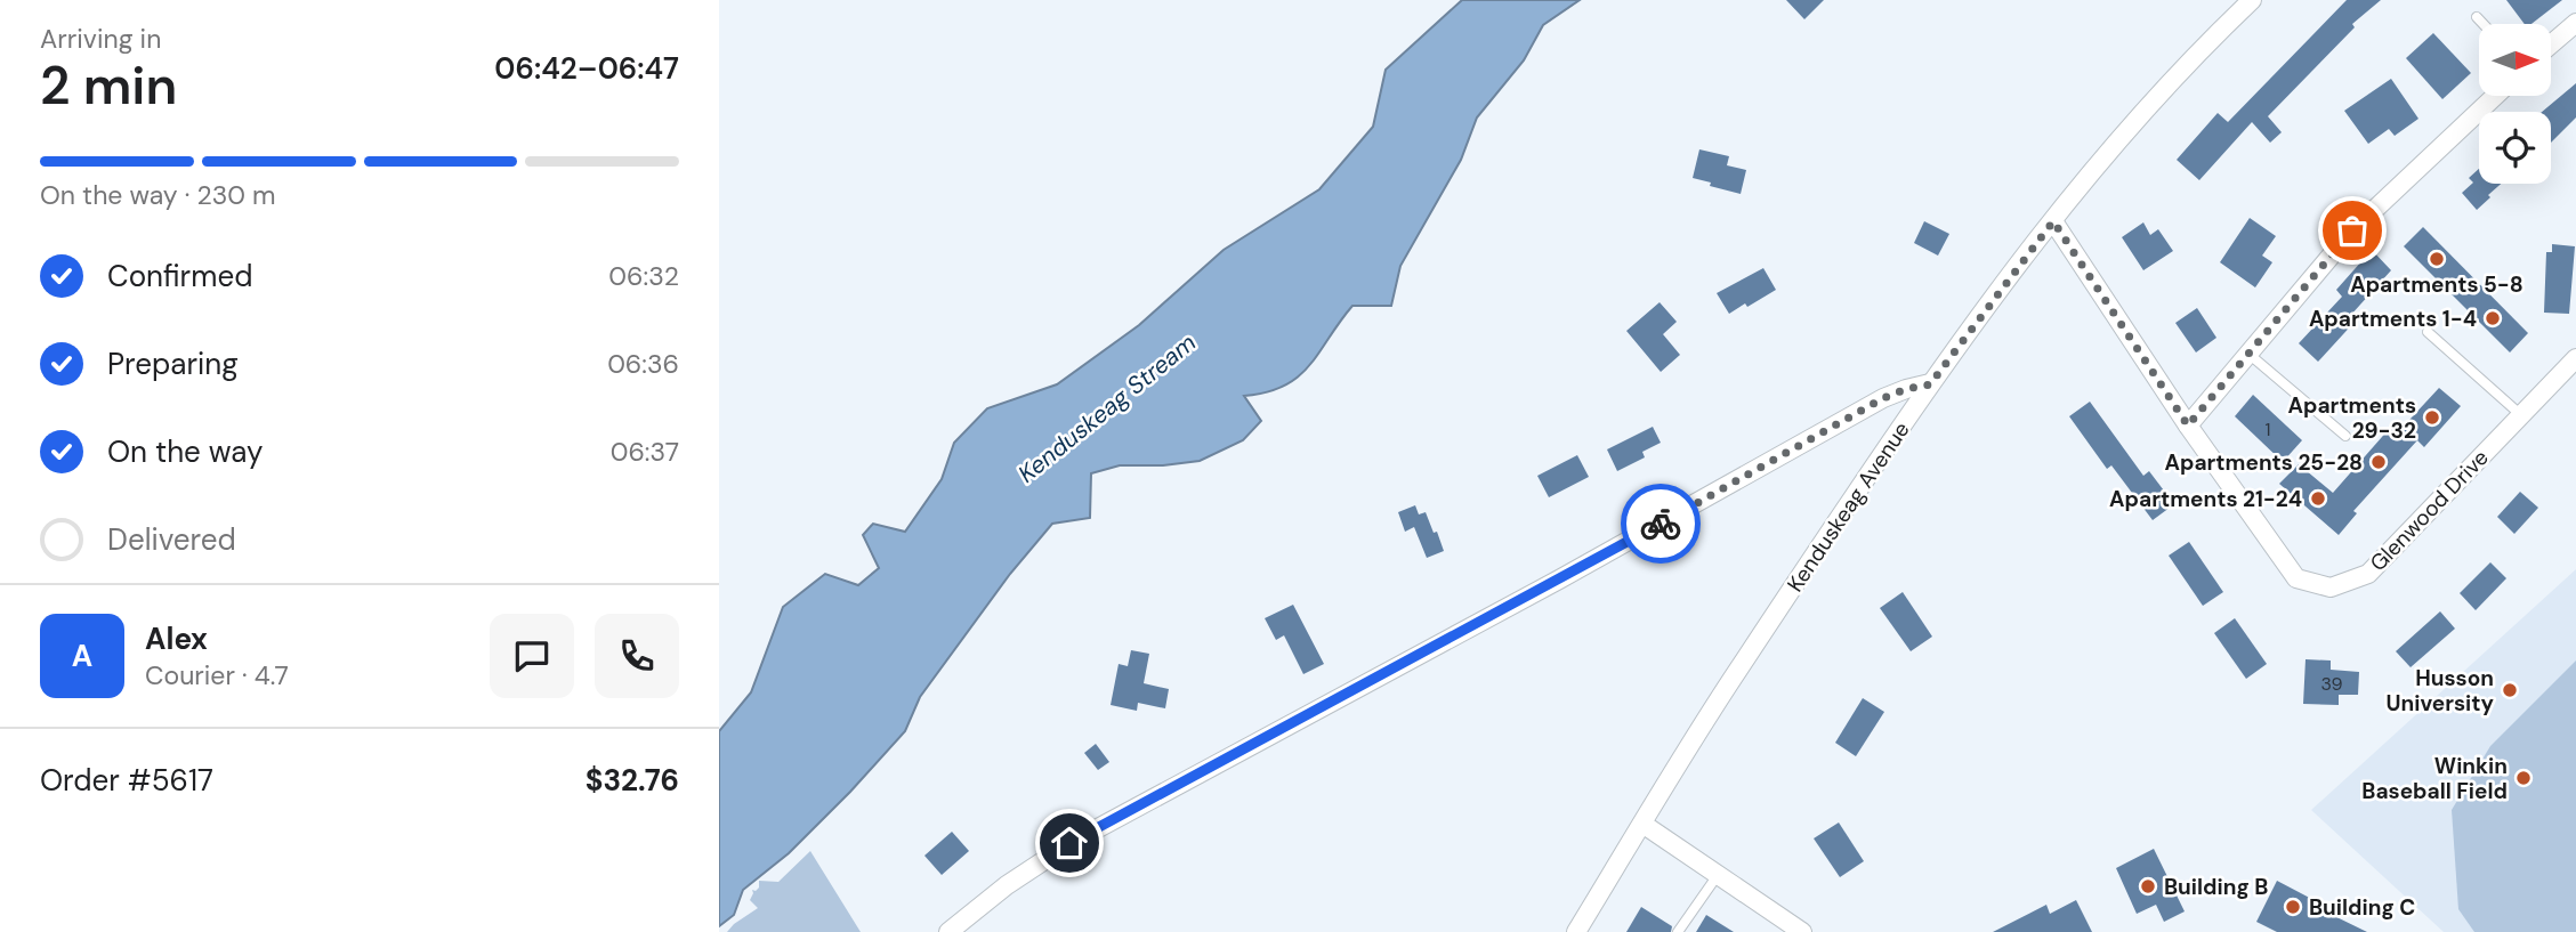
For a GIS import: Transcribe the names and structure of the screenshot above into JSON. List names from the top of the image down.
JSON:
{
  "streets": {
    "street": ["Kenduskeag Avenue", "Glenwood Drive"]
  },
  "crossings": [
    ["Kenduskeag Avenue", "Glenwood Drive"]
  ],
  "water": ["Kenduskeag Stream"],
  "places": [
    "Apartments 5-8",
    "Apartments 1-4",
    "Apartments 29-32",
    "Apartments 25-28",
    "Apartments 21-24",
    "Husson University",
    "Winkin Baseball Field",
    "Building B",
    "Building C"
  ],
  "house_numbers": ["1", "39"],
  "north": "right",
  "page": {
    "heading": ["2 min", "Arriving in", "06:42–06:47"],
    "panel": [
      "Alex",
      "Courier · 4.7",
      "Order #5617",
      "$32.76"
    ],
    "bar": "On the way · 230 m",
    "list": [
      ["Confirmed", "06:32"],
      ["Preparing", "06:36"],
      ["On the way", "06:37"],
      "Delivered"
    ],
    "round": "A"
  }
}
